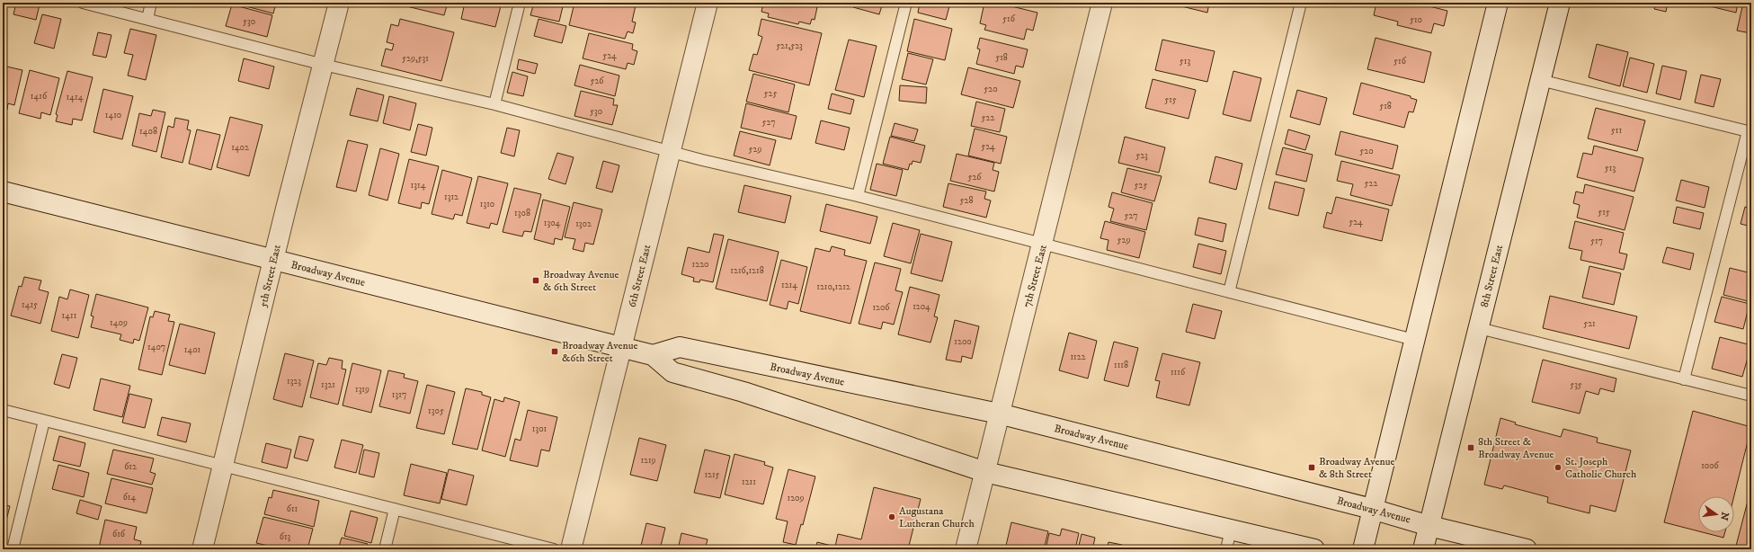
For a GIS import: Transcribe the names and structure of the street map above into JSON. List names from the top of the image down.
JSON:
{
  "streets": {
    "main road": [
      "Broadway Avenue",
      "5th Street East",
      "6th Street East",
      "7th Street East",
      "8th Street East"
    ]
  },
  "crossings": [
    ["Broadway Avenue", "5th Street East"],
    ["Broadway Avenue", "6th Street East"],
    ["Broadway Avenue", "7th Street East"],
    ["Broadway Avenue", "8th Street East"]
  ],
  "places": {
    "transit": [
      "Broadway Avenue & 6th Street",
      "Broadway Avenue &6th Street",
      "8th Street & Broadway Avenue",
      "Broadway Avenue & 8th Street"
    ],
    "other": ["St. Joseph Catholic Church", "Augustana Lutheran Church"]
  },
  "house_numbers": [
    "516",
    "510",
    "530",
    "521,523",
    "524",
    "518",
    "529,531",
    "513",
    "516",
    "526",
    "520",
    "525",
    "1416",
    "1414",
    "515",
    "518",
    "530",
    "1410",
    "522",
    "527",
    "511",
    "1408",
    "524",
    "1402",
    "529",
    "520",
    "523",
    "513",
    "526",
    "522",
    "1314",
    "525",
    "1312",
    "528",
    "1310",
    "515",
    "1308",
    "527",
    "524",
    "1304",
    "1302",
    "529",
    "517",
    "1220",
    "1216,1218",
    "1214",
    "1210,1212",
    "1415",
    "1204",
    "1206",
    "1411",
    "1409",
    "521",
    "1200",
    "1407",
    "1401",
    "1122",
    "1118",
    "1116",
    "1323",
    "1321",
    "535",
    "1319",
    "1317",
    "1305",
    "1301",
    "1219",
    "1006",
    "612",
    "1215",
    "1211",
    "614",
    "1209",
    "611",
    "616",
    "613"
  ],
  "north": "right"
}
